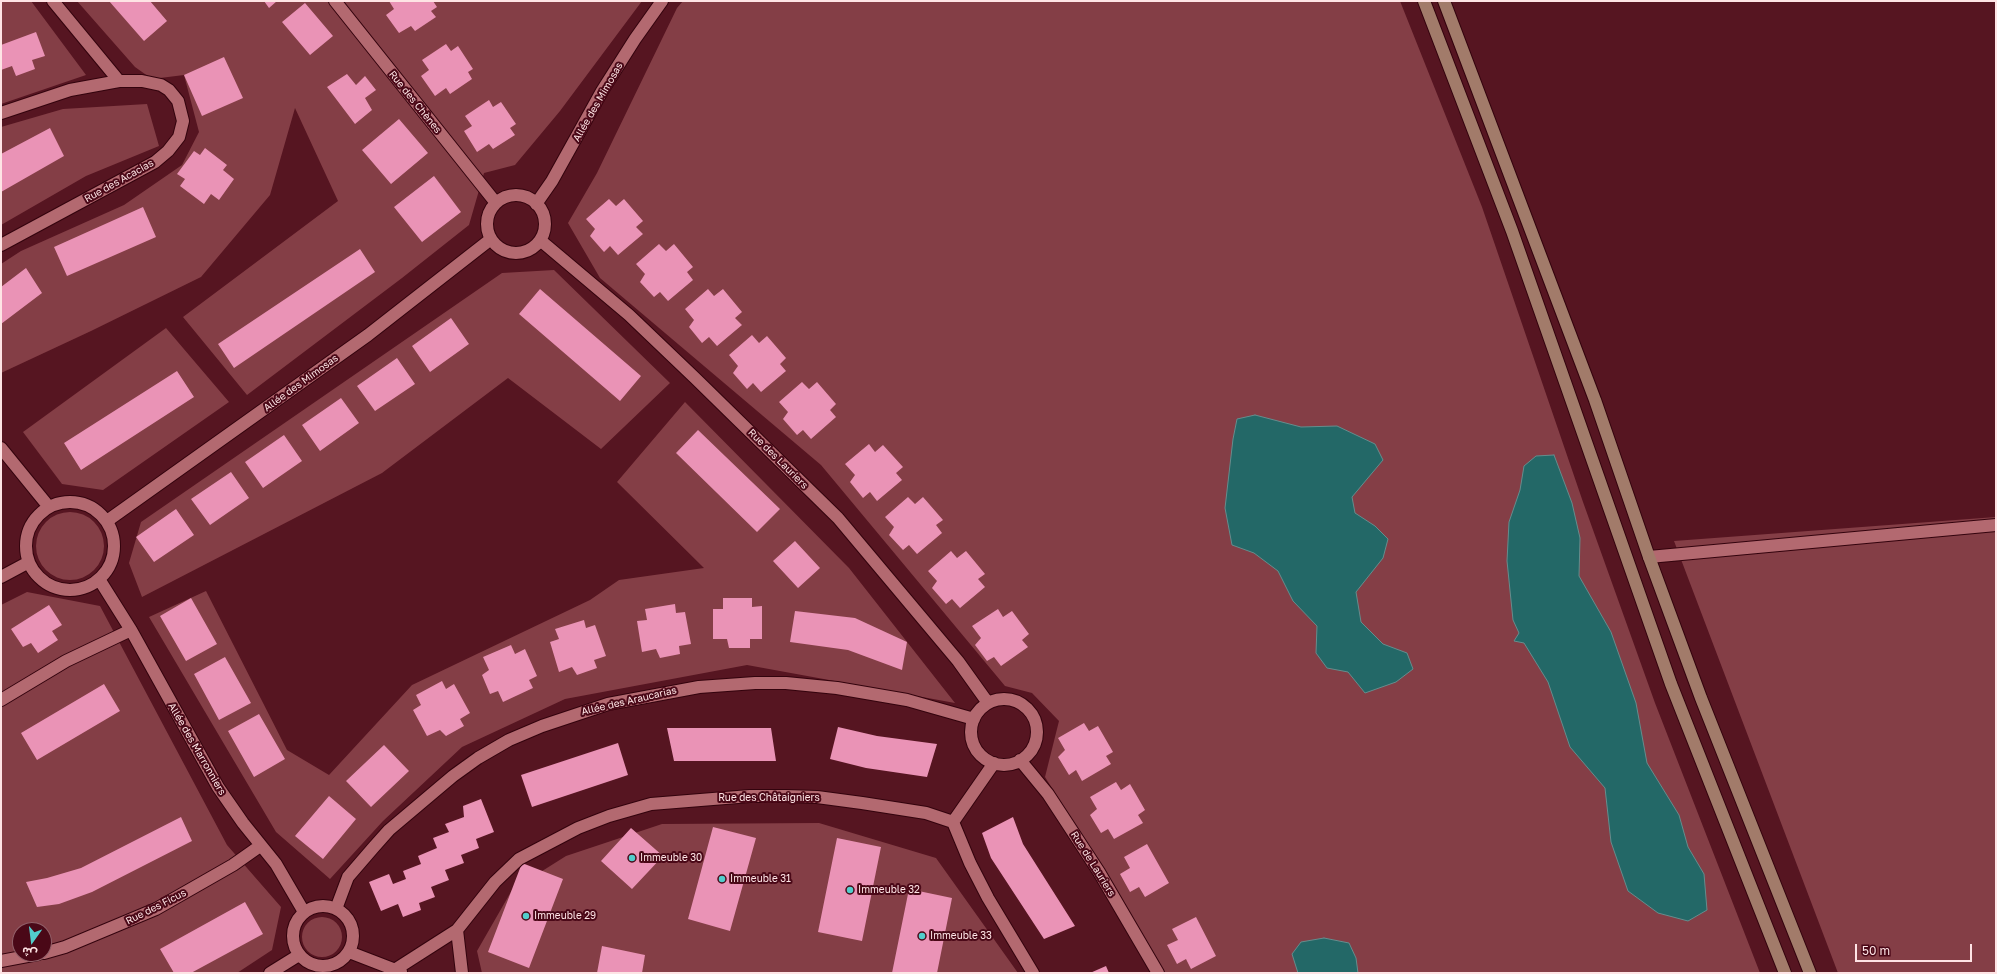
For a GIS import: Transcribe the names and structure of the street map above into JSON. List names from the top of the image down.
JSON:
{
  "streets": {
    "street": [
      "Rue des Chènes",
      "Allée des Mimosas",
      "Rue des Acacias",
      "Rue des Lauriers",
      "Allée des Araucarias",
      "Allée des Marronniers",
      "Rue des Châtaigniers",
      "Rue de Lauriers",
      "Rue des Ficus"
    ]
  },
  "crossings": [
    ["Rue des Chènes", "Allée des Mimosas"],
    ["Rue des Chènes", "Rue des Lauriers"],
    ["Allée des Mimosas", "Rue des Lauriers"],
    ["Allée des Mimosas", "Allée des Marronniers"],
    ["Rue des Lauriers", "Allée des Araucarias"],
    ["Rue des Lauriers", "Rue de Lauriers"],
    ["Allée des Araucarias", "Allée des Marronniers"],
    ["Allée des Araucarias", "Rue de Lauriers"],
    ["Allée des Marronniers", "Rue des Ficus"]
  ],
  "places": [
    "Immeuble 30",
    "Immeuble 31",
    "Immeuble 32",
    "Immeuble 29",
    "Immeuble 33"
  ],
  "scale_bar": "50 m",
  "north": "bottom"
}
